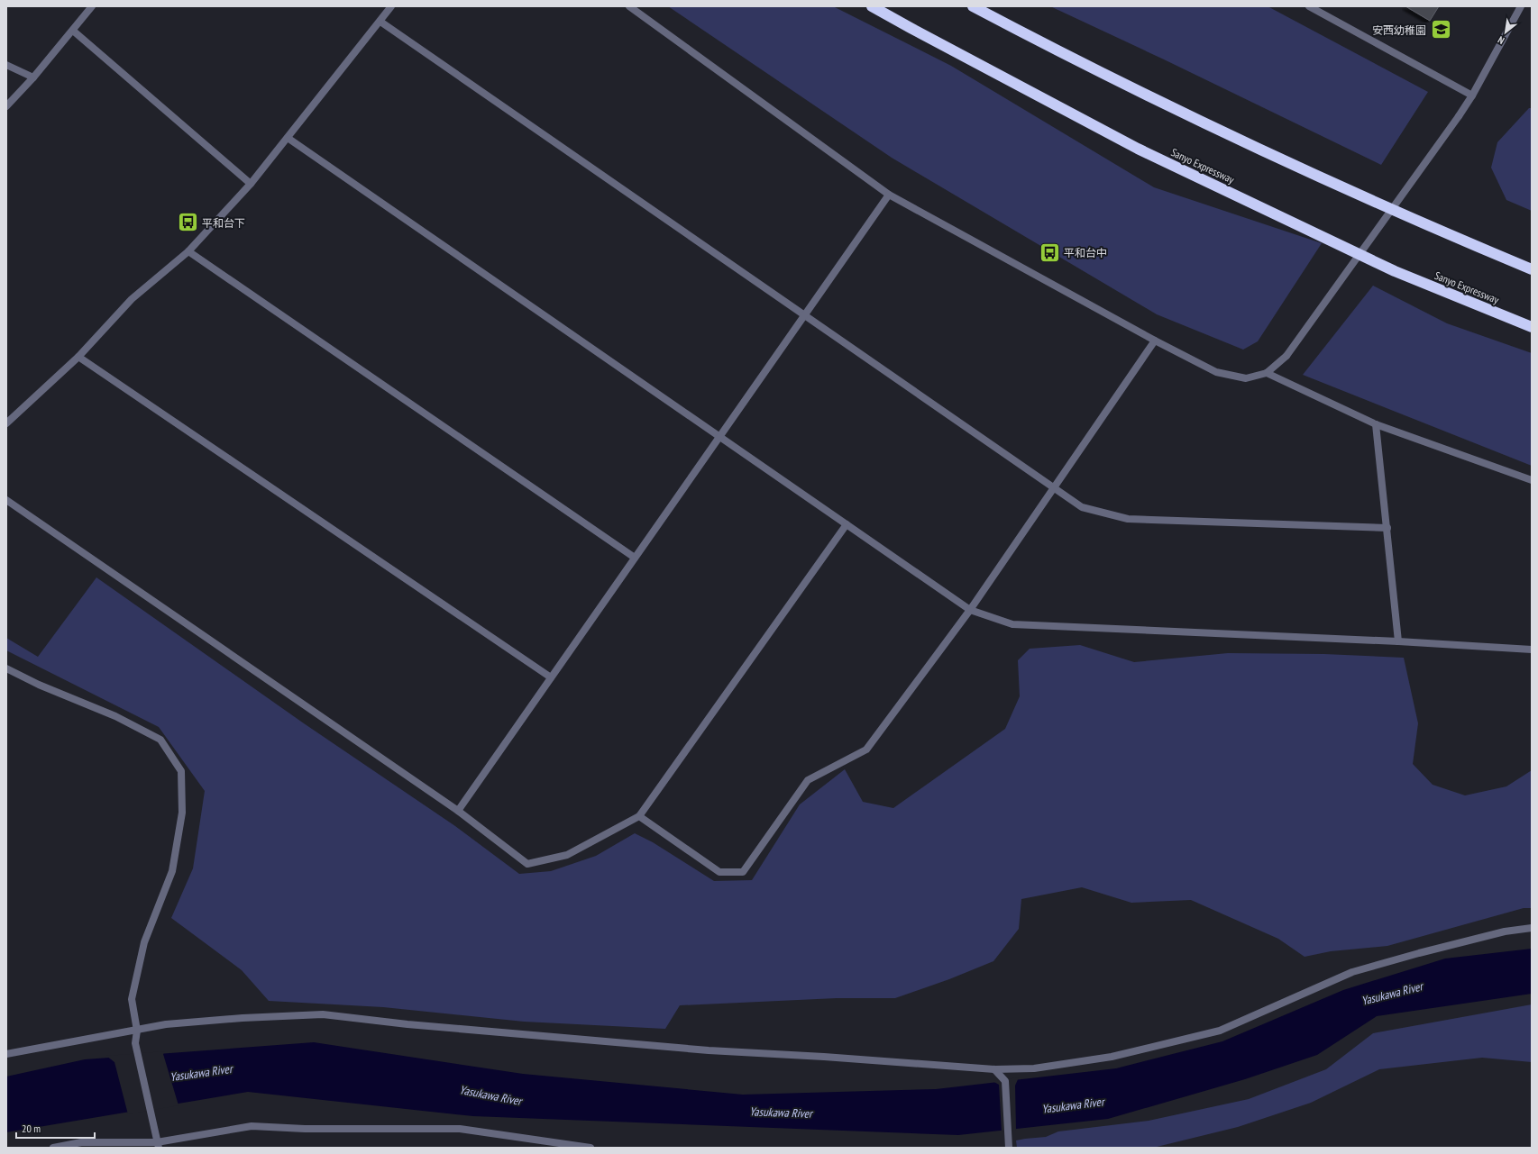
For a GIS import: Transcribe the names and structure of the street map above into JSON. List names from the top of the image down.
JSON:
{
  "streets": {
    "highway": ["Sanyo Expressway"]
  },
  "water": ["Yasukawa River"],
  "places": {
    "school or university": ["安西幼稚園"],
    "bus stop": ["平和台下", "平和台中"]
  },
  "scale_bar": "20 m",
  "north": "bottom left"
}
